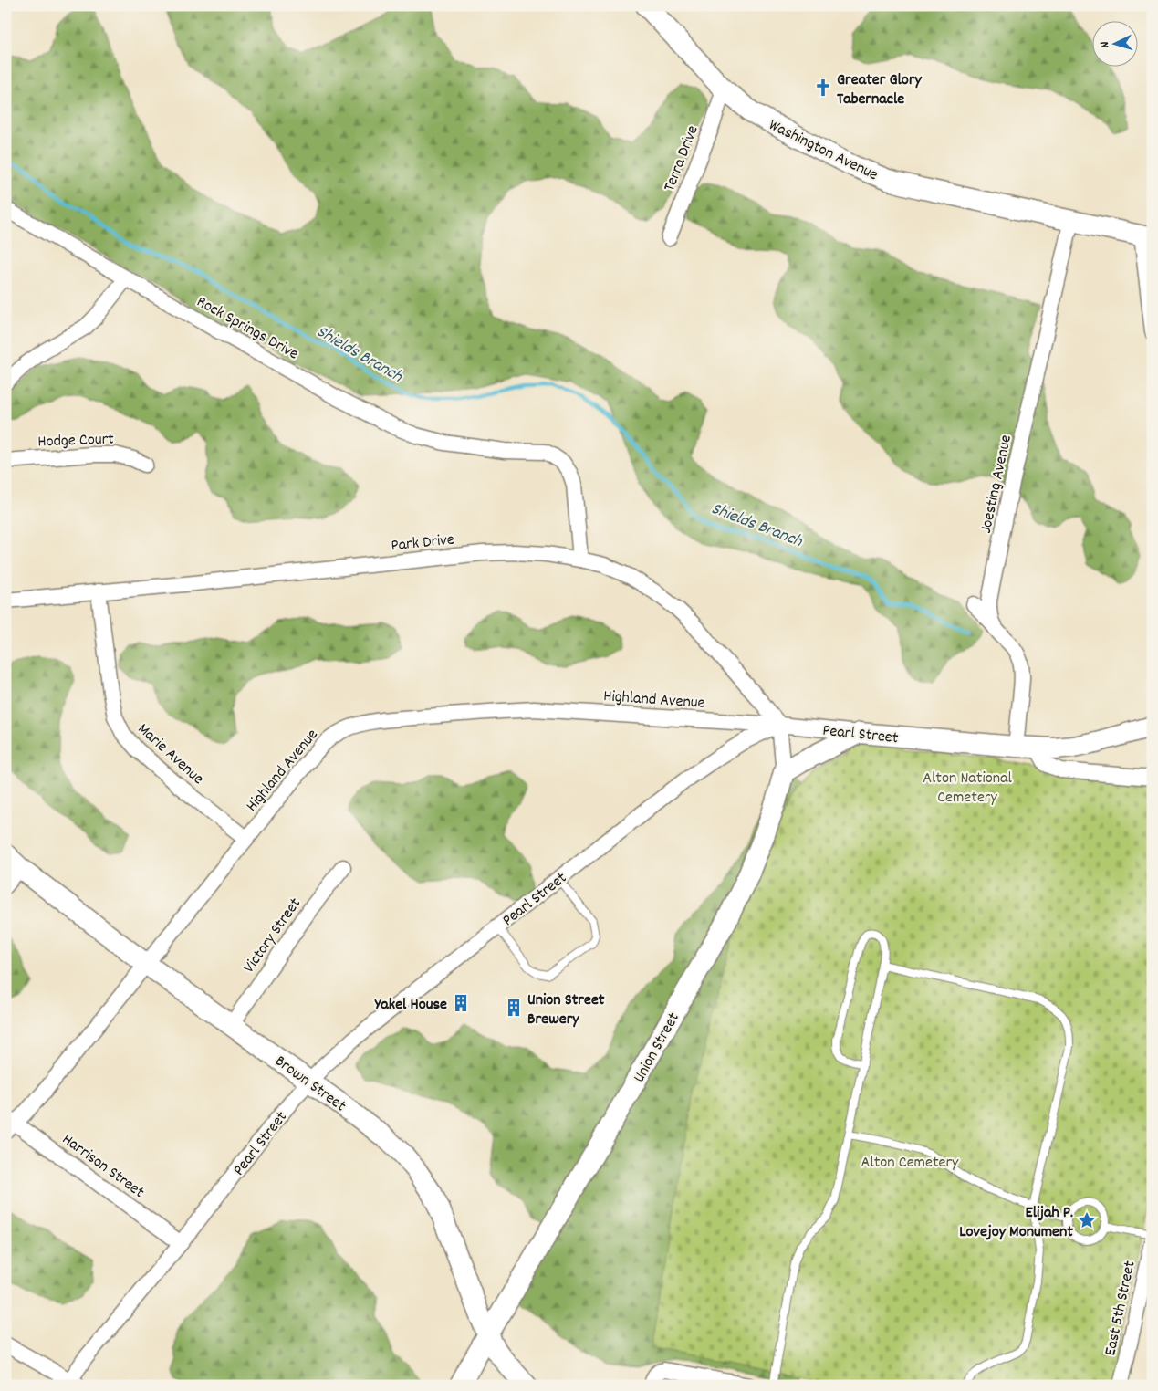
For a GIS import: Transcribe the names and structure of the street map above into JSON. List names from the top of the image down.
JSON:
{
  "streets": {
    "street": [
      "Washington Avenue",
      "Terra Drive",
      "Rock Springs Drive",
      "Hodge Court",
      "Joesting Avenue",
      "Park Drive",
      "Highland Avenue",
      "Pearl Street",
      "Marie Avenue",
      "Victory Street",
      "Union Street",
      "Brown Street",
      "Harrison Street",
      "East 5th Street"
    ]
  },
  "crossings": [
    ["Washington Avenue", "Terra Drive"],
    ["Washington Avenue", "Joesting Avenue"],
    ["Rock Springs Drive", "Park Drive"],
    ["Park Drive", "Highland Avenue"],
    ["Park Drive", "Pearl Street"],
    ["Park Drive", "Marie Avenue"],
    ["Highland Avenue", "Pearl Street"],
    ["Highland Avenue", "Marie Avenue"],
    ["Highland Avenue", "Brown Street"],
    ["Highland Avenue", "Harrison Street"],
    ["Pearl Street", "Brown Street"],
    ["Pearl Street", "Harrison Street"],
    ["Victory Street", "Brown Street"],
    ["Union Street", "Brown Street"]
  ],
  "water": ["Shields Branch"],
  "parks": ["Alton National Cemetery", "Alton Cemetery"],
  "places": {
    "church": ["Greater Glory Tabernacle"],
    "building": ["Yakel House", "Union Street Brewery"],
    "place": ["Elijah P. Lovejoy Monument"]
  },
  "north": "left"
}
